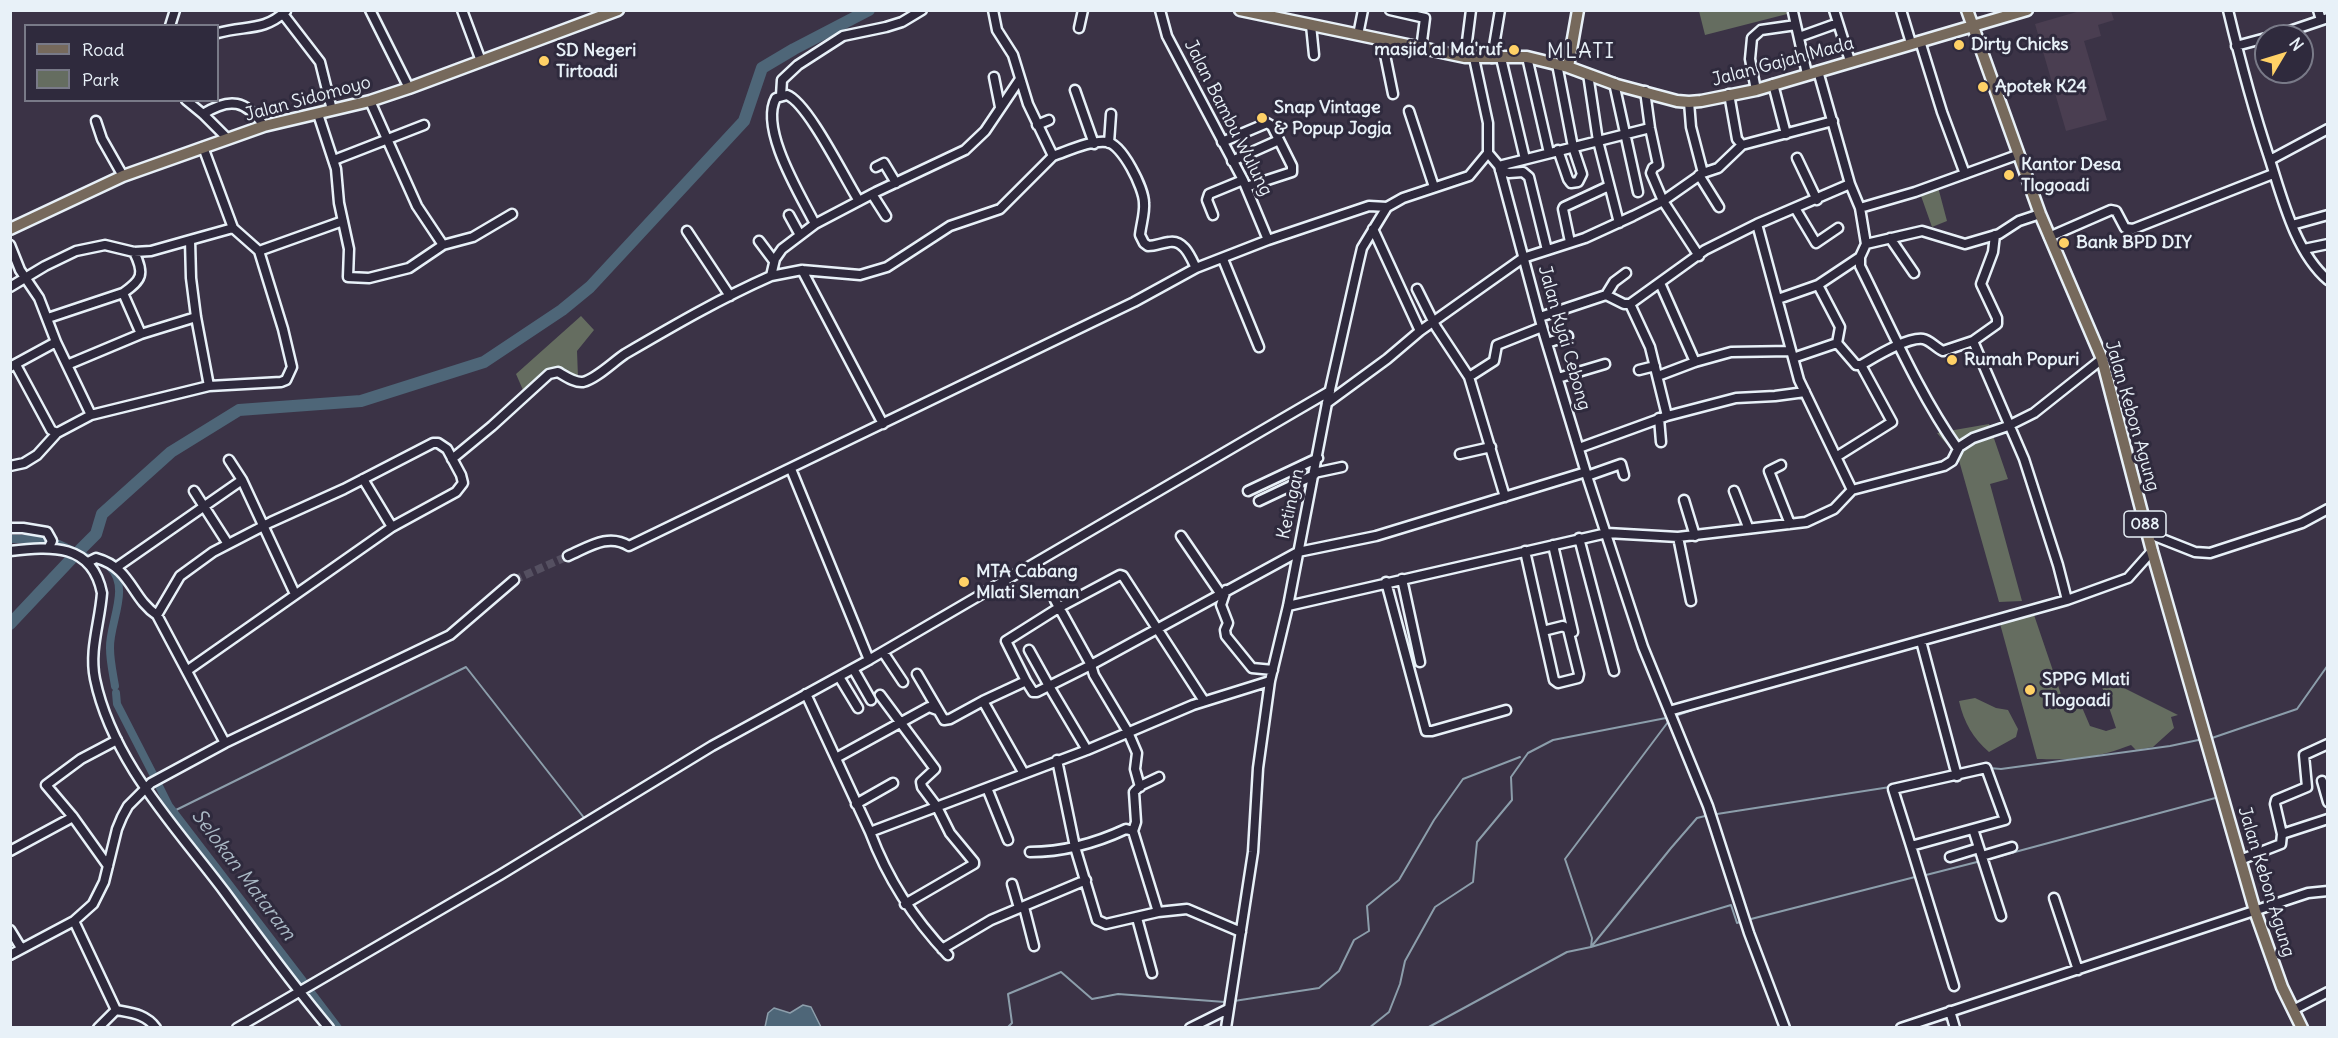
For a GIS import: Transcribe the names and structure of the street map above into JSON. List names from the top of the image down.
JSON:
{
  "streets": {
    "main road": [
      "Jalan Gajah Mada",
      "Jalan Sidomoyo",
      "Jalan Kebon Agung",
      "088"
    ],
    "street": ["Jalan Bambu Wulung", "Jalan Kyai Cebong", "Ketingan"]
  },
  "crossings": [
    ["Jalan Gajah Mada", "Jalan Kebon Agung"]
  ],
  "districts": ["MLATI"],
  "water": ["Selokan Mataram"],
  "places": [
    "Dirty Chicks",
    "masjid al Ma'ruf",
    "SD Negeri Tirtoadi",
    "Apotek K24",
    "Snap Vintage & Popup Jogja",
    "Kantor Desa Tlogoadi",
    "Bank BPD DIY",
    "Rumah Popuri",
    "MTA Cabang Mlati Sleman",
    "SPPG Mlati Tlogoadi"
  ],
  "legend": ["Road", "Park"],
  "north": "top right"
}
